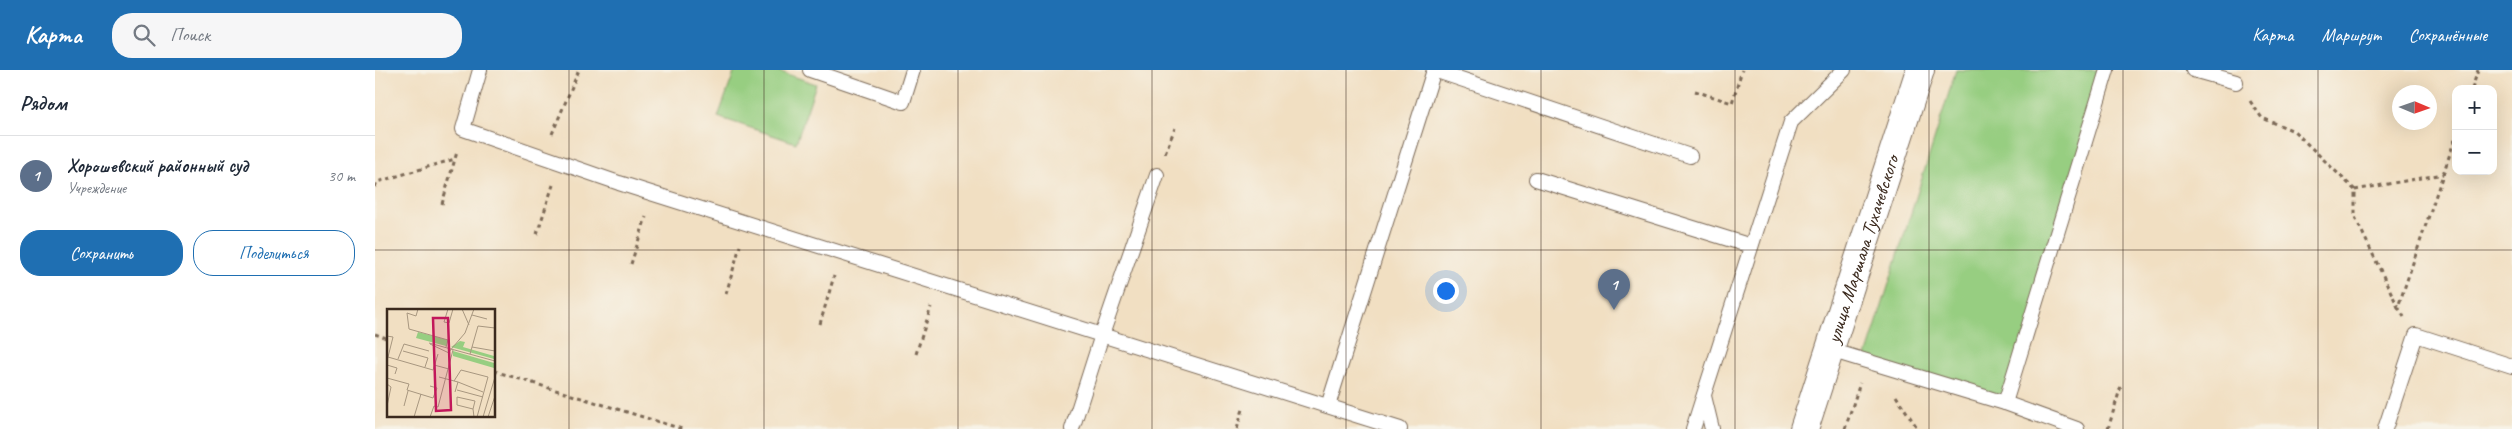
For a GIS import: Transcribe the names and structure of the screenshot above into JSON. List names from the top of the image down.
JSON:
{
  "streets": {
    "street": ["улица Маршала Тухачевского"]
  },
  "north": "right",
  "page": {
    "header": "Карта",
    "search": "Поиск",
    "nav": ["Карта", "Маршрут", "Сохранённые"],
    "heading": "Рядом",
    "map_buttons": ["+", "−"],
    "list": [
      {
        "mark": "1",
        "name": "Хорошевский районный суд",
        "note": "Учреждение",
        "value": "30 m"
      }
    ],
    "buttons": ["Сохранить", "Поделиться"],
    "pins": "1"
  }
}
